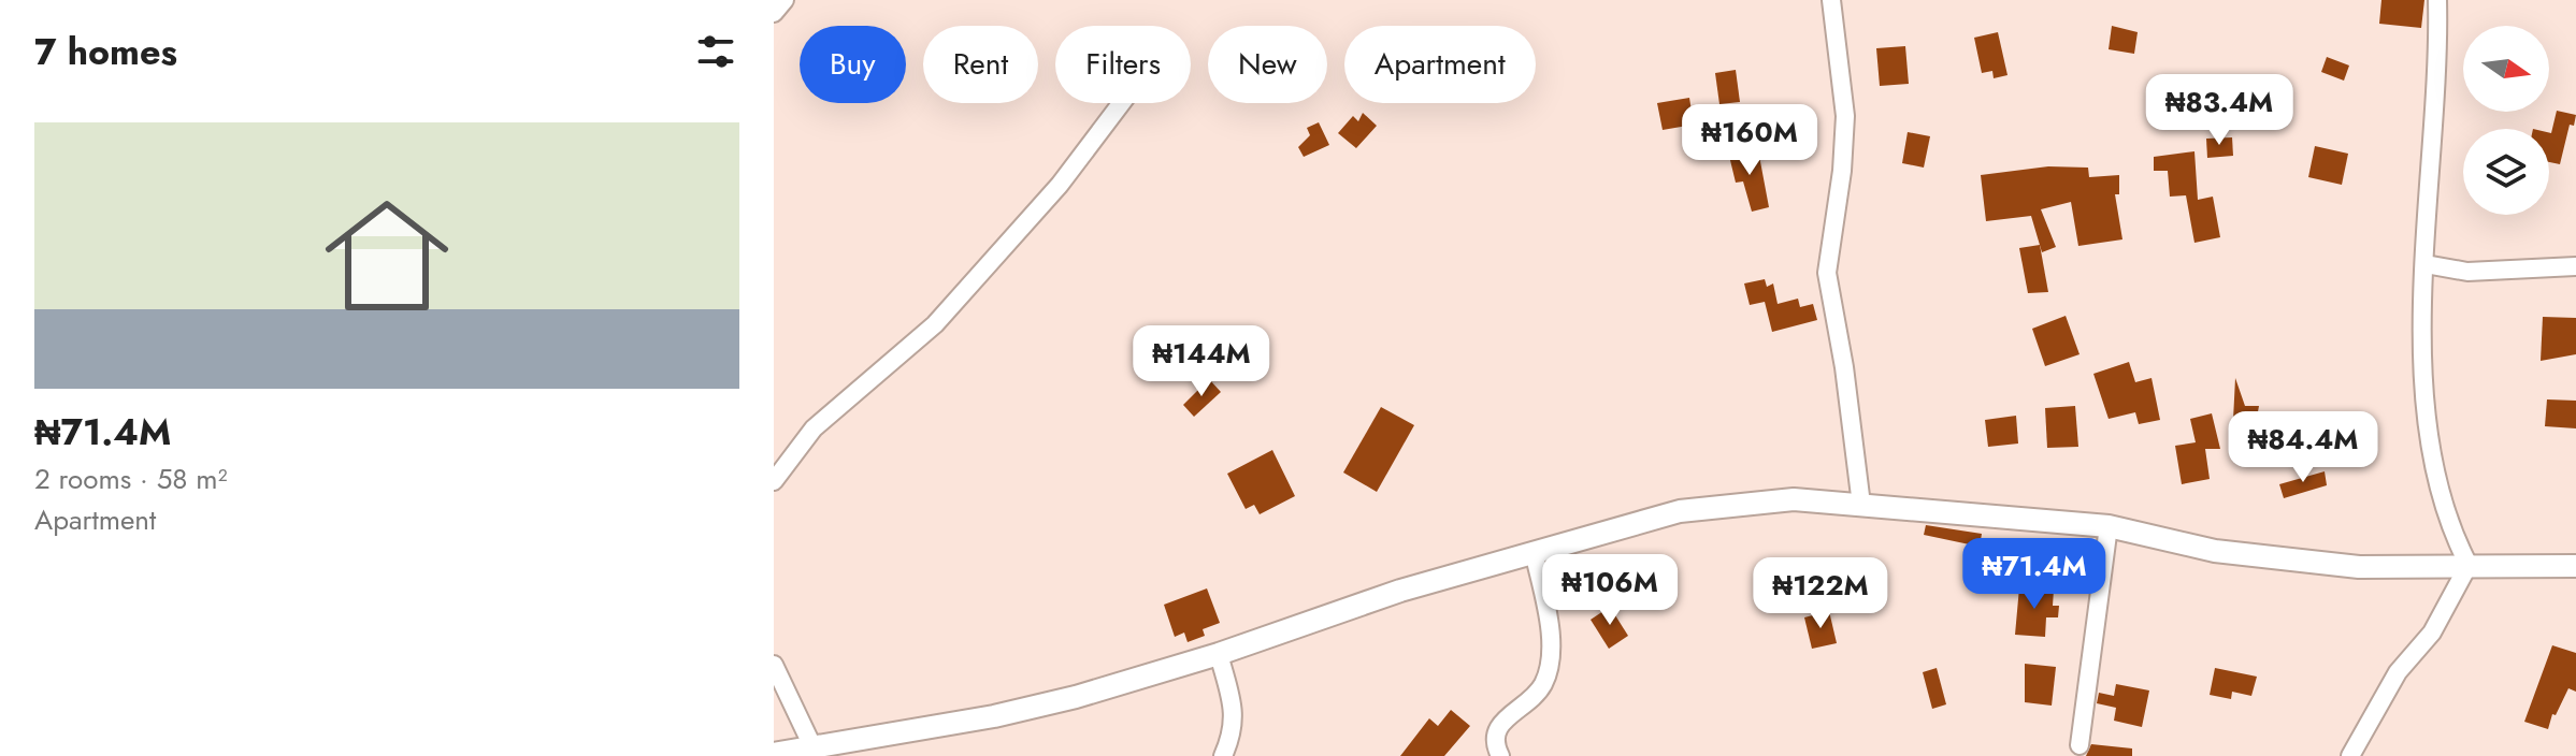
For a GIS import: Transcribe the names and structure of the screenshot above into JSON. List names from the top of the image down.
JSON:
{
  "north": "right",
  "page": {
    "heading": "7 homes",
    "chip": [
      "Buy",
      "Rent",
      "Filters",
      "New",
      "Apartment"
    ],
    "price": [
      "₦83.4M",
      "₦160M",
      "₦144M",
      "₦84.4M",
      "₦71.4M",
      "₦106M",
      "₦122M"
    ],
    "list": [
      {
        "name": "₦71.4M",
        "note": "2 rooms · 58 m² · Apartment"
      }
    ]
  }
}
